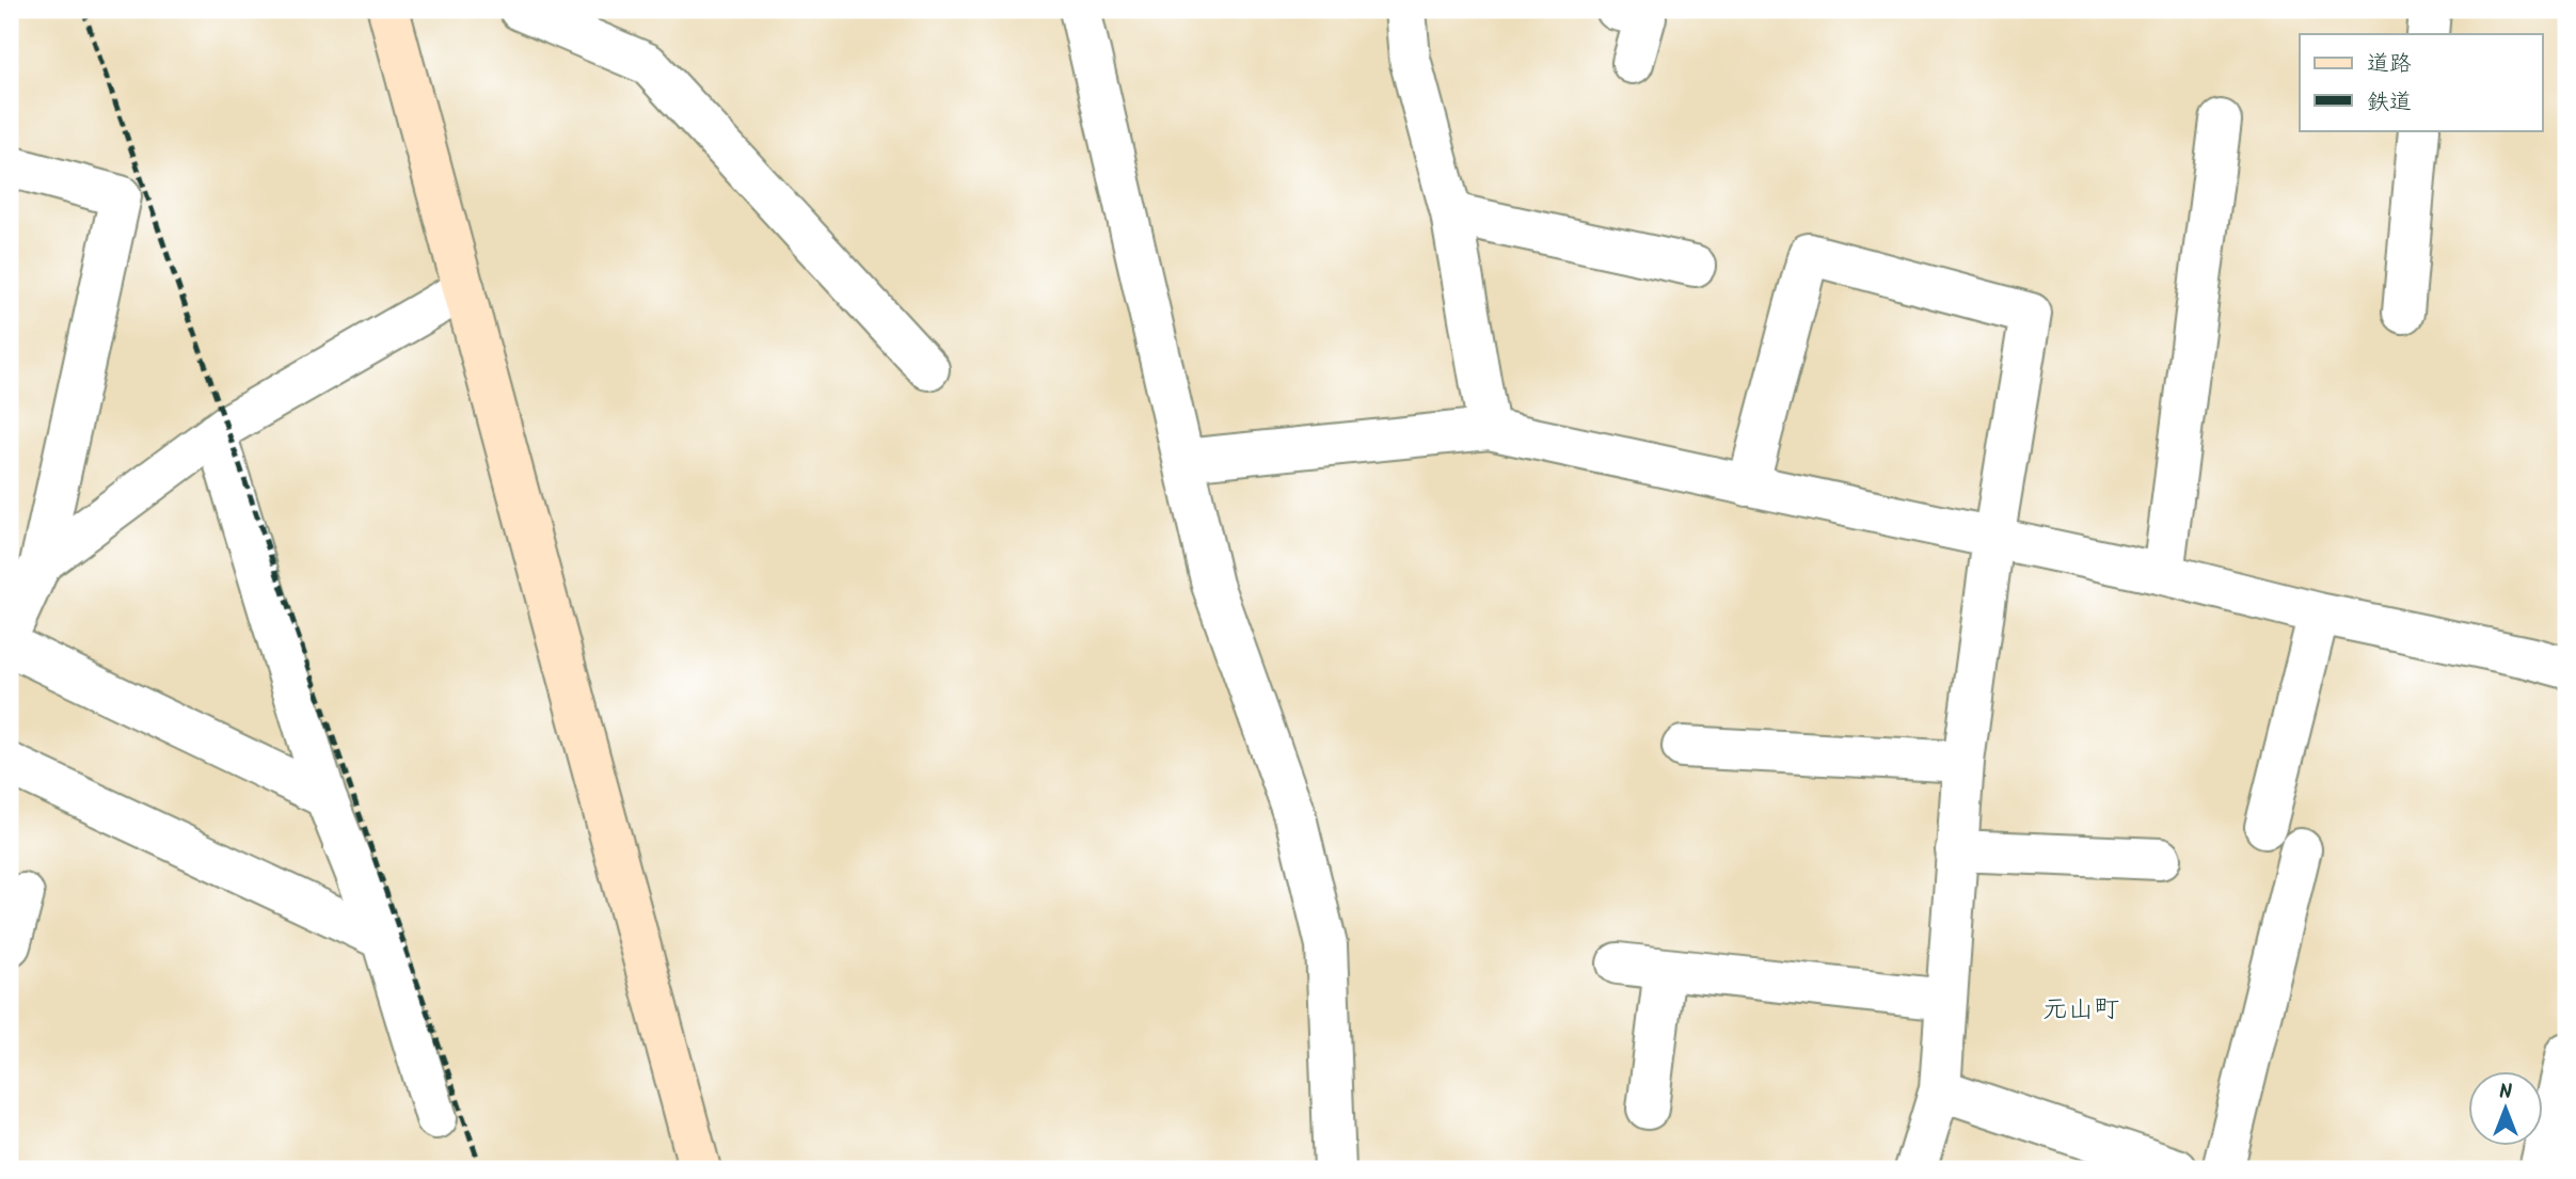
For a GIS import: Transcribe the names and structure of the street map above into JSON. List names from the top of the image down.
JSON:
{
  "districts": ["元山町"],
  "legend": ["道路", "鉄道"],
  "north": "top"
}
